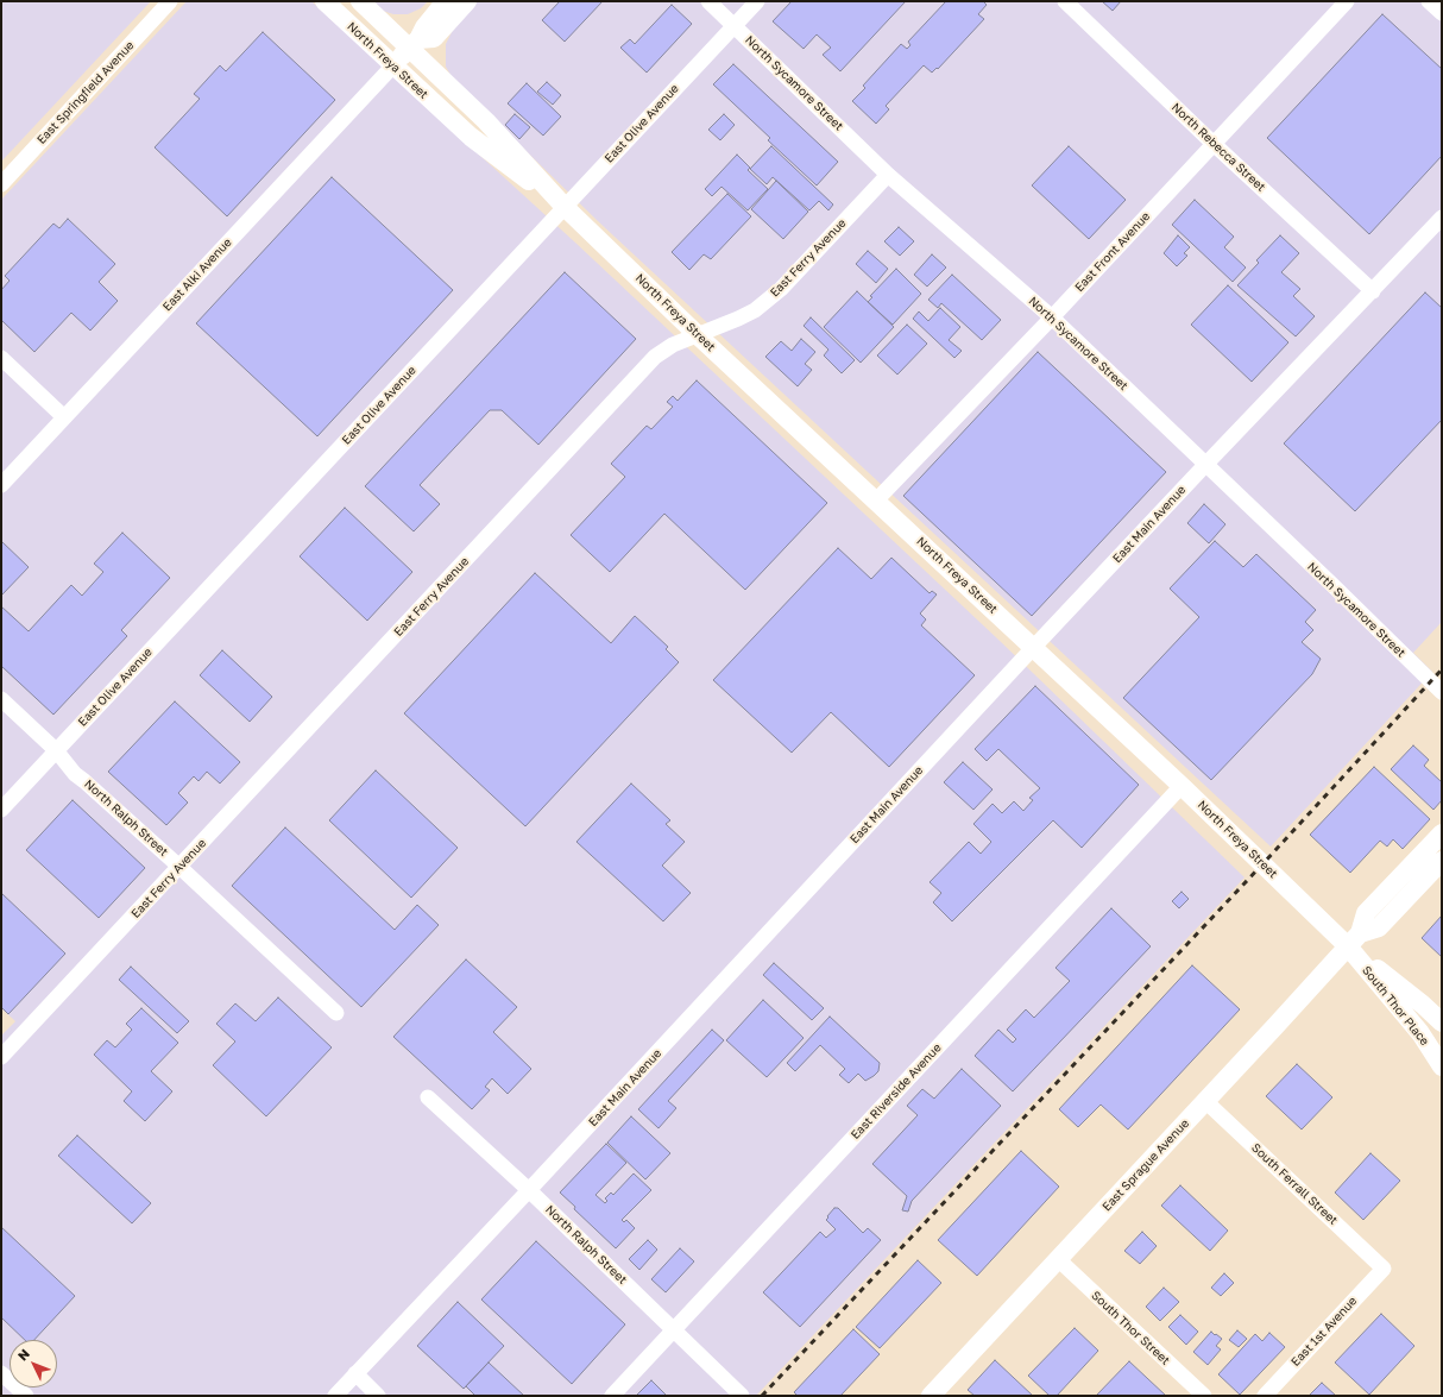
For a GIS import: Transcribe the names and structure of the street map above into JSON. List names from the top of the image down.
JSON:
{
  "streets": {
    "main road": ["North Freya Street", "South Thor Place", "East Sprague Avenue"],
    "street": [
      "North Sycamore Street",
      "East Springfield Avenue",
      "East Olive Avenue",
      "North Rebecca Street",
      "East Front Avenue",
      "East Ferry Avenue",
      "East Alki Avenue",
      "East Main Avenue",
      "North Ralph Street",
      "East Riverside Avenue",
      "South Ferrall Street",
      "South Thor Street",
      "East 1st Avenue"
    ]
  },
  "crossings": [
    ["North Freya Street", "East Olive Avenue"],
    ["North Freya Street", "East Front Avenue"],
    ["North Freya Street", "East Ferry Avenue"],
    ["North Freya Street", "East Alki Avenue"],
    ["North Freya Street", "East Main Avenue"],
    ["North Freya Street", "South Thor Place"],
    ["North Freya Street", "East Riverside Avenue"],
    ["North Freya Street", "East Sprague Avenue"],
    ["North Sycamore Street", "East Olive Avenue"],
    ["North Sycamore Street", "East Front Avenue"],
    ["North Sycamore Street", "East Ferry Avenue"],
    ["North Sycamore Street", "East Main Avenue"],
    ["East Olive Avenue", "North Ralph Street"],
    ["North Rebecca Street", "East Front Avenue"],
    ["North Rebecca Street", "East Main Avenue"],
    ["East Ferry Avenue", "North Ralph Street"],
    ["East Main Avenue", "North Ralph Street"],
    ["North Ralph Street", "East Riverside Avenue"],
    ["South Thor Place", "East Sprague Avenue"],
    ["East Sprague Avenue", "South Ferrall Street"],
    ["East Sprague Avenue", "South Thor Street"],
    ["South Ferrall Street", "East 1st Avenue"]
  ],
  "north": "top left"
}
